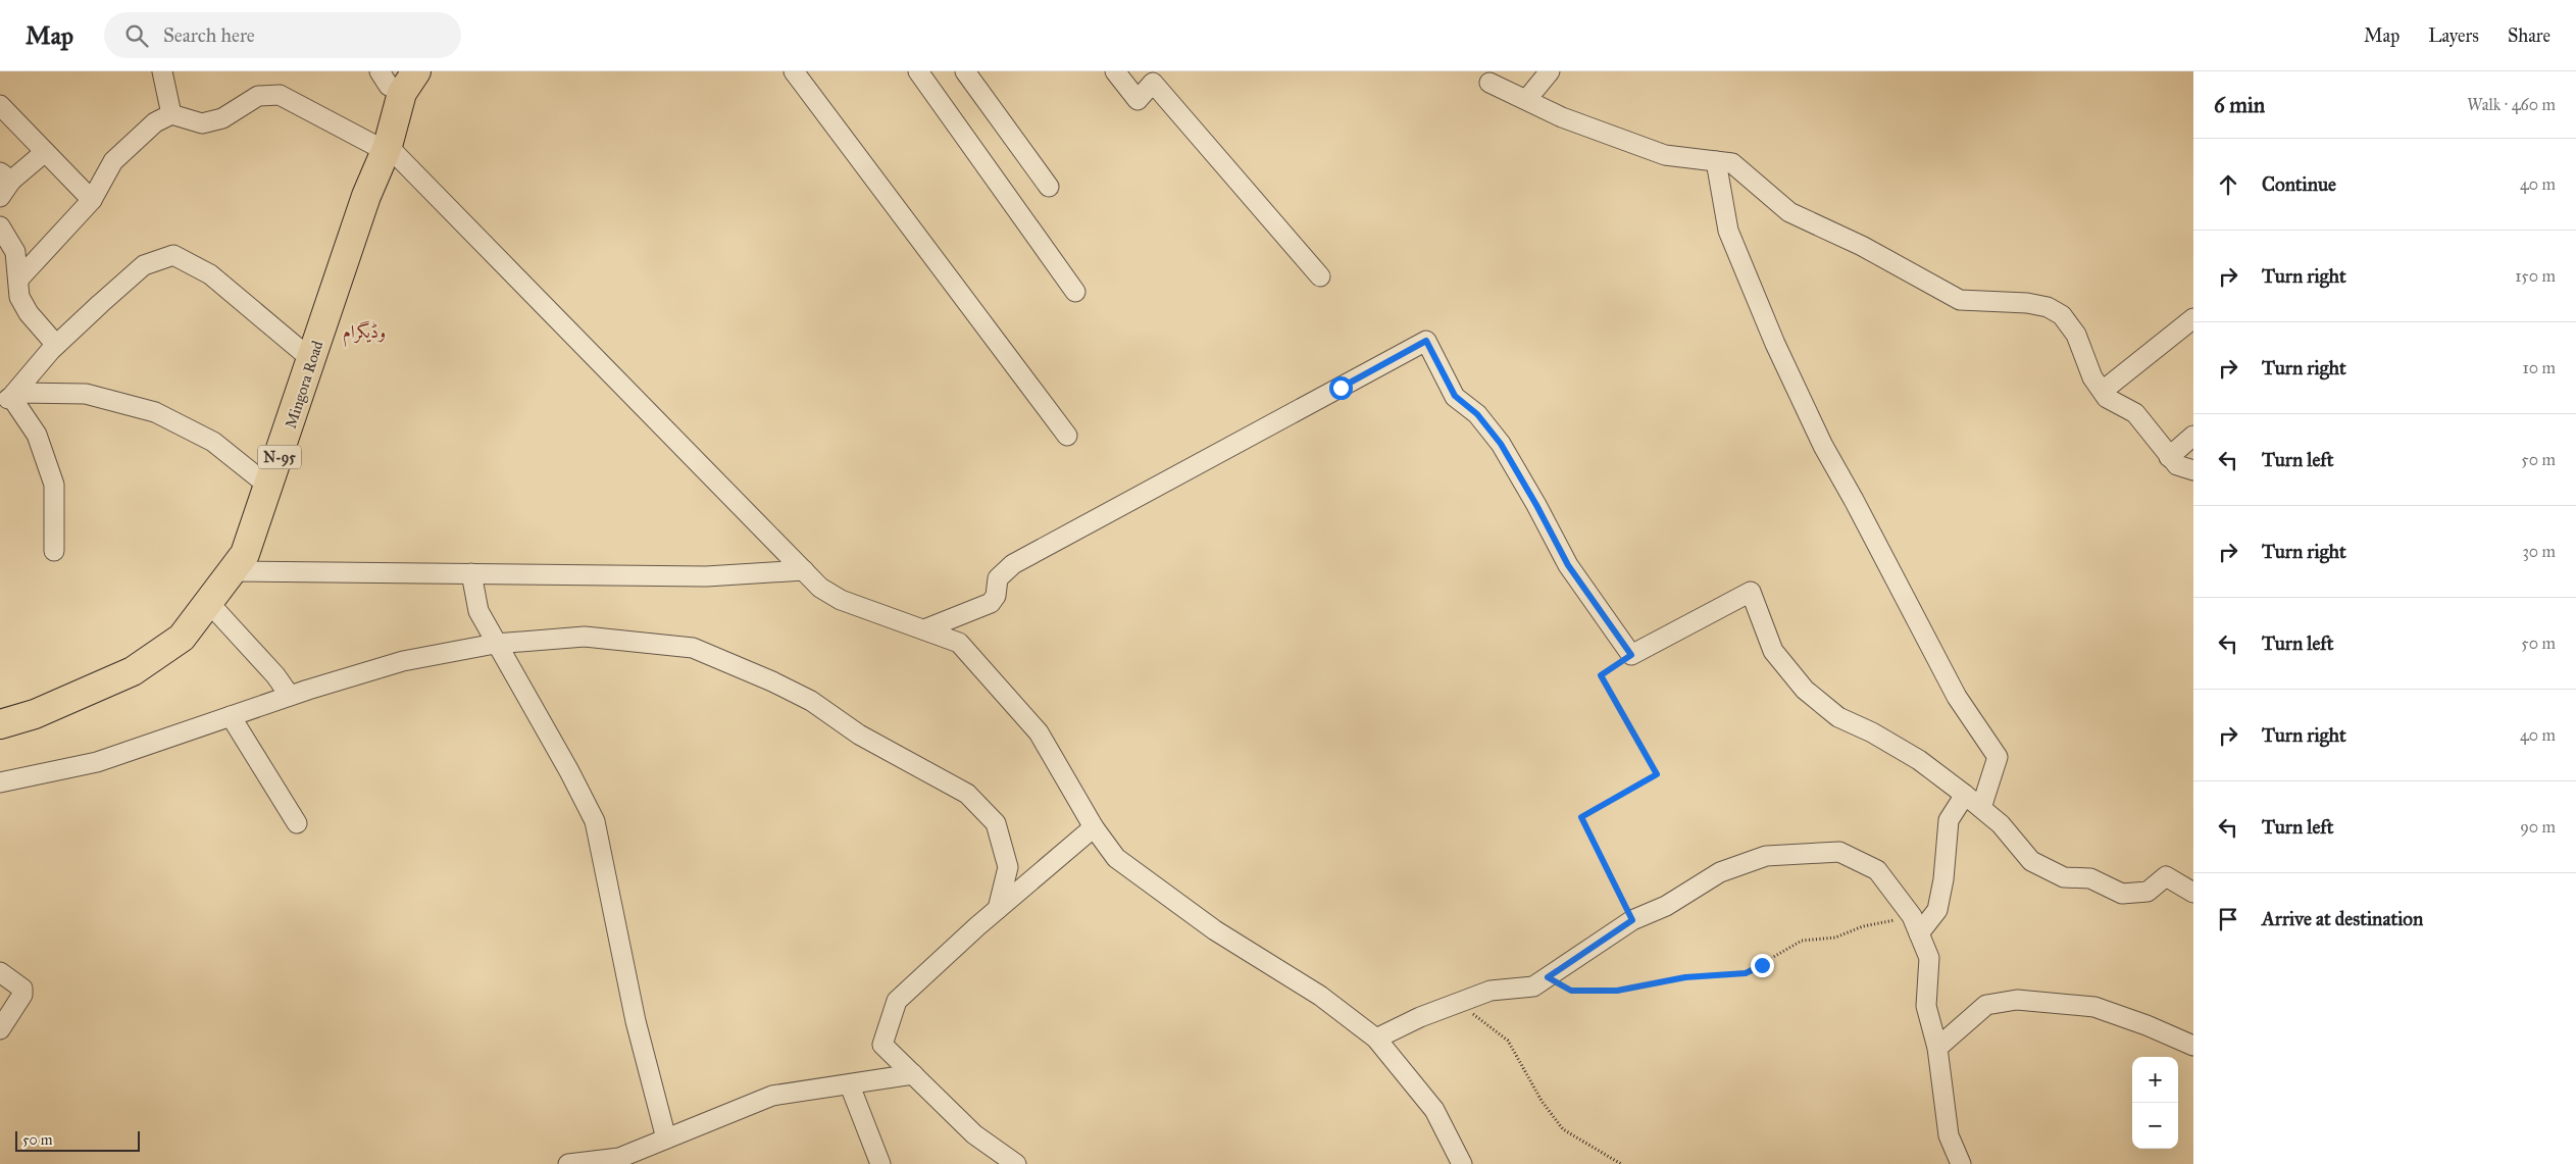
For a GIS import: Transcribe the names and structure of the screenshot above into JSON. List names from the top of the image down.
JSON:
{
  "streets": {
    "highway": ["Mingora Road", "N-95"]
  },
  "districts": ["وڈیگرام"],
  "scale_bar": "50 m",
  "page": {
    "header": "Map",
    "search": "Search here",
    "nav": ["Map", "Layers", "Share"],
    "heading": ["6 min", "Walk · 460 m"],
    "list": [
      ["Continue", "40 m"],
      ["Turn right", "150 m"],
      ["Turn right", "10 m"],
      ["Turn left", "50 m"],
      ["Turn right", "30 m"],
      ["Turn left", "50 m"],
      ["Turn right", "40 m"],
      ["Turn left", "90 m"],
      "Arrive at destination"
    ],
    "map_buttons": ["+", "−"],
    "scale": "50 m"
  }
}
